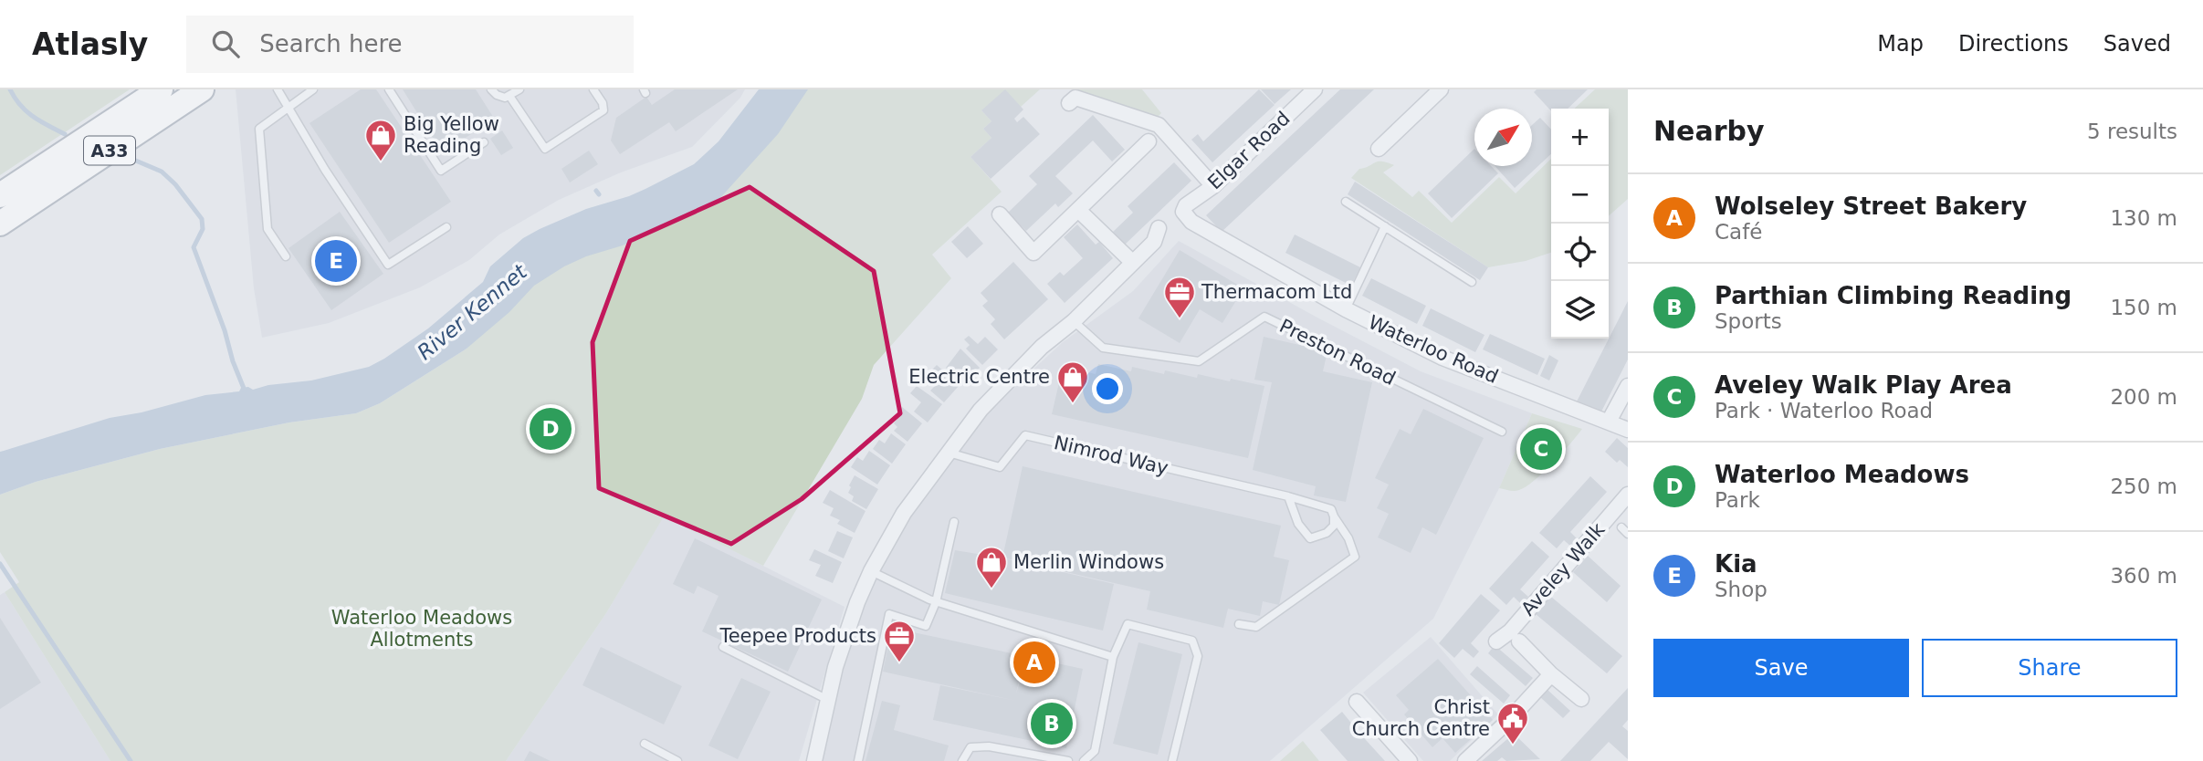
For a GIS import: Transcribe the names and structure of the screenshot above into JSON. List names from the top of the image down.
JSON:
{
  "streets": {
    "highway": ["A33"],
    "street": ["Elgar Road", "Waterloo Road", "Aveley Walk"],
    "lane": ["Preston Road", "Nimrod Way"]
  },
  "crossings": [
    ["Elgar Road", "Waterloo Road"]
  ],
  "water": ["River Kennet"],
  "parks": ["Waterloo Meadows Allotments"],
  "places": {
    "shop": ["Big Yellow Reading", "Electric Centre", "Merlin Windows"],
    "office": ["Thermacom Ltd", "Teepee Products"],
    "public building": ["Christ Church Centre"]
  },
  "north": "top right",
  "page": {
    "header": "Atlasly",
    "search": "Search here",
    "nav": ["Map", "Directions", "Saved"],
    "heading": ["Nearby", "5 results"],
    "map_buttons": ["+", "−"],
    "list": [
      {
        "mark": "A",
        "name": "Wolseley Street Bakery",
        "note": "Café",
        "value": "130 m"
      },
      {
        "mark": "B",
        "name": "Parthian Climbing Reading",
        "note": "Sports",
        "value": "150 m"
      },
      {
        "mark": "C",
        "name": "Aveley Walk Play Area",
        "note": "Park · Waterloo Road",
        "value": "200 m"
      },
      {
        "mark": "D",
        "name": "Waterloo Meadows",
        "note": "Park",
        "value": "250 m"
      },
      {
        "mark": "E",
        "name": "Kia",
        "note": "Shop",
        "value": "360 m"
      }
    ],
    "pins": [
      "E",
      "D",
      "C",
      "A",
      "B"
    ],
    "buttons": ["Save", "Share"]
  }
}
